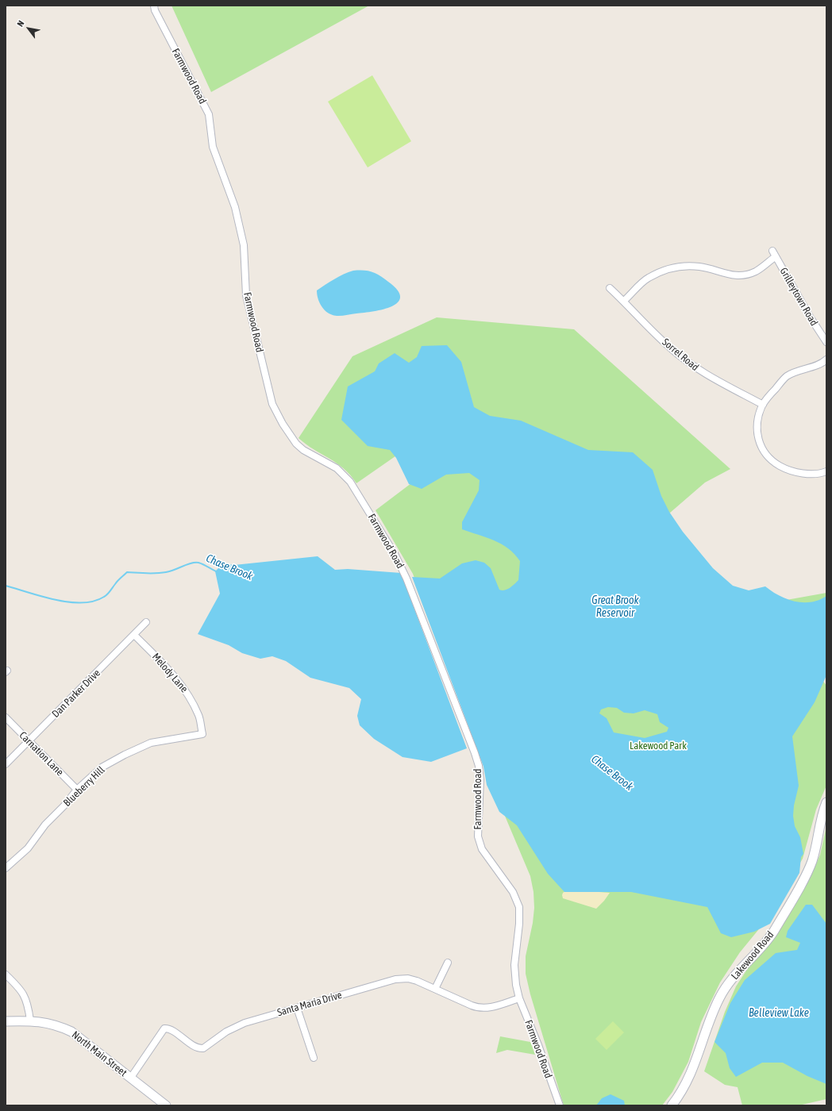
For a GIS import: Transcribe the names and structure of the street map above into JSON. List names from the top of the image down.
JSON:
{
  "streets": {
    "main road": ["Lakewood Road", "North Main Street"],
    "street": [
      "Farmwood Road",
      "Grilleytown Road",
      "Sorrel Road",
      "Melody Lane",
      "Dan Parker Drive",
      "Carnation Lane",
      "Blueberry Hill",
      "Santa Maria Drive"
    ]
  },
  "crossings": [
    ["Farmwood Road", "Santa Maria Drive"],
    ["Grilleytown Road", "Sorrel Road"],
    ["Melody Lane", "Dan Parker Drive"],
    ["Melody Lane", "Blueberry Hill"],
    ["Dan Parker Drive", "Carnation Lane"],
    ["Carnation Lane", "Blueberry Hill"],
    ["Santa Maria Drive", "North Main Street"]
  ],
  "water": ["Chase Brook", "Great Brook Reservoir", "Belleview Lake"],
  "parks": ["Lakewood Park"],
  "north": "top left"
}
